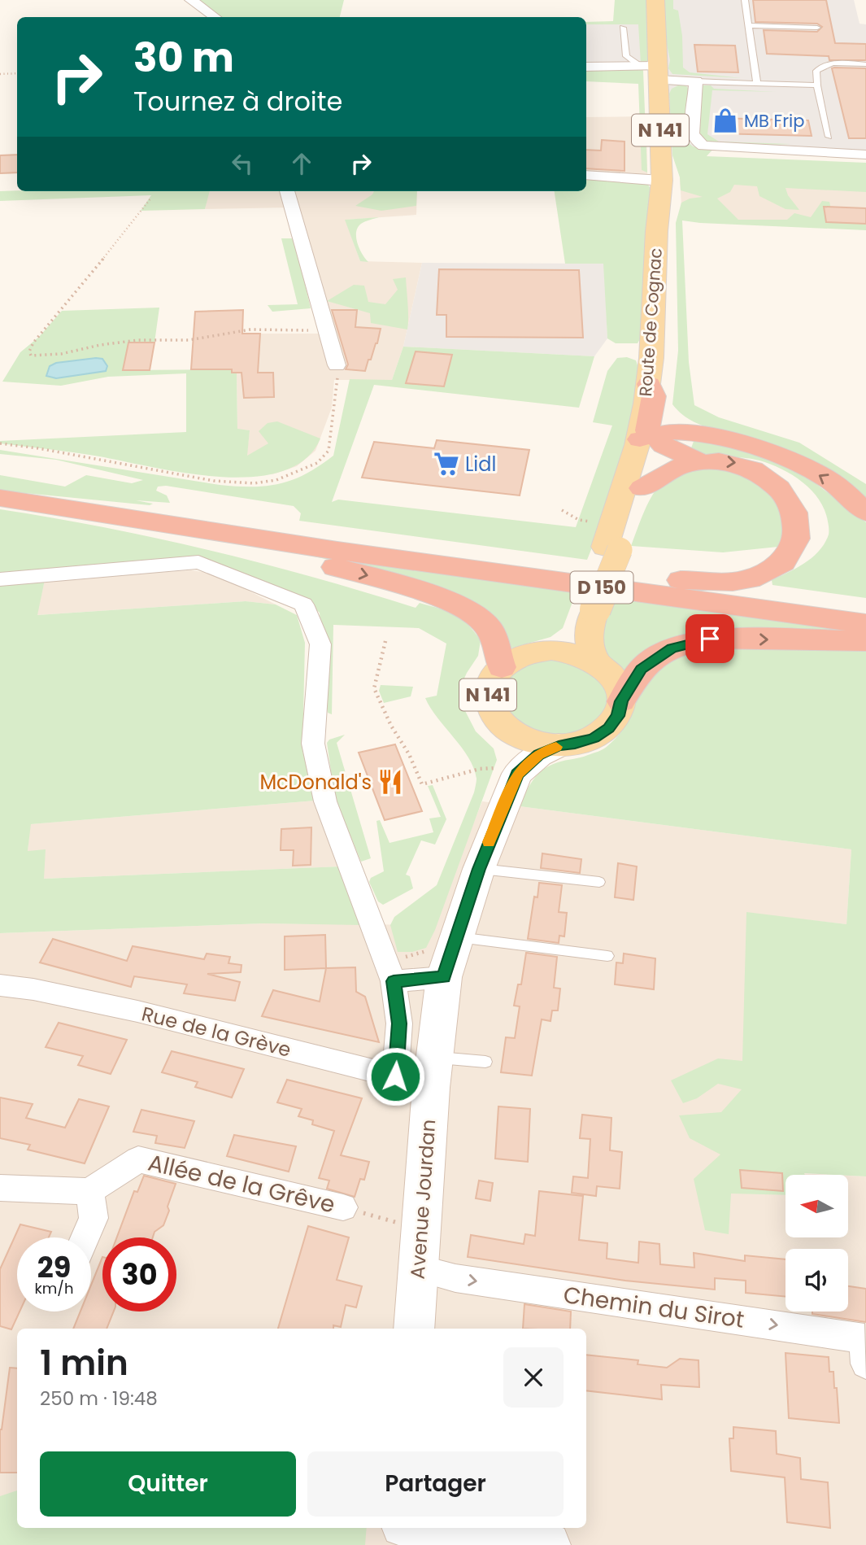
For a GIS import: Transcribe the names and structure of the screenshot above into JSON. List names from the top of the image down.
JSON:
{
  "streets": {
    "highway": ["D 150"],
    "main road": ["N 141", "Route de Cognac", "Avenue Jourdan"],
    "street": ["Rue de la Grève", "Allée de la Grêve", "Chemin du Sirot"]
  },
  "crossings": [
    ["N 141", "Route de Cognac"],
    ["N 141", "Avenue Jourdan"],
    ["Route de Cognac", "Avenue Jourdan"],
    ["Rue de la Grève", "Avenue Jourdan"],
    ["Allée de la Grêve", "Avenue Jourdan"],
    ["Avenue Jourdan", "Chemin du Sirot"]
  ],
  "one_way": ["Chemin du Sirot"],
  "places": {
    "shop": ["MB Frip"],
    "supermarket": ["Lidl"],
    "restaurant": ["McDonald's"]
  },
  "north": "left",
  "page": {
    "turn": ["30 m", "Tournez à droite"],
    "speed": "29 km/h",
    "limit": "30",
    "heading": ["1 min", "250 m · 19:48"],
    "buttons": ["Quitter", "Partager"]
  }
}
